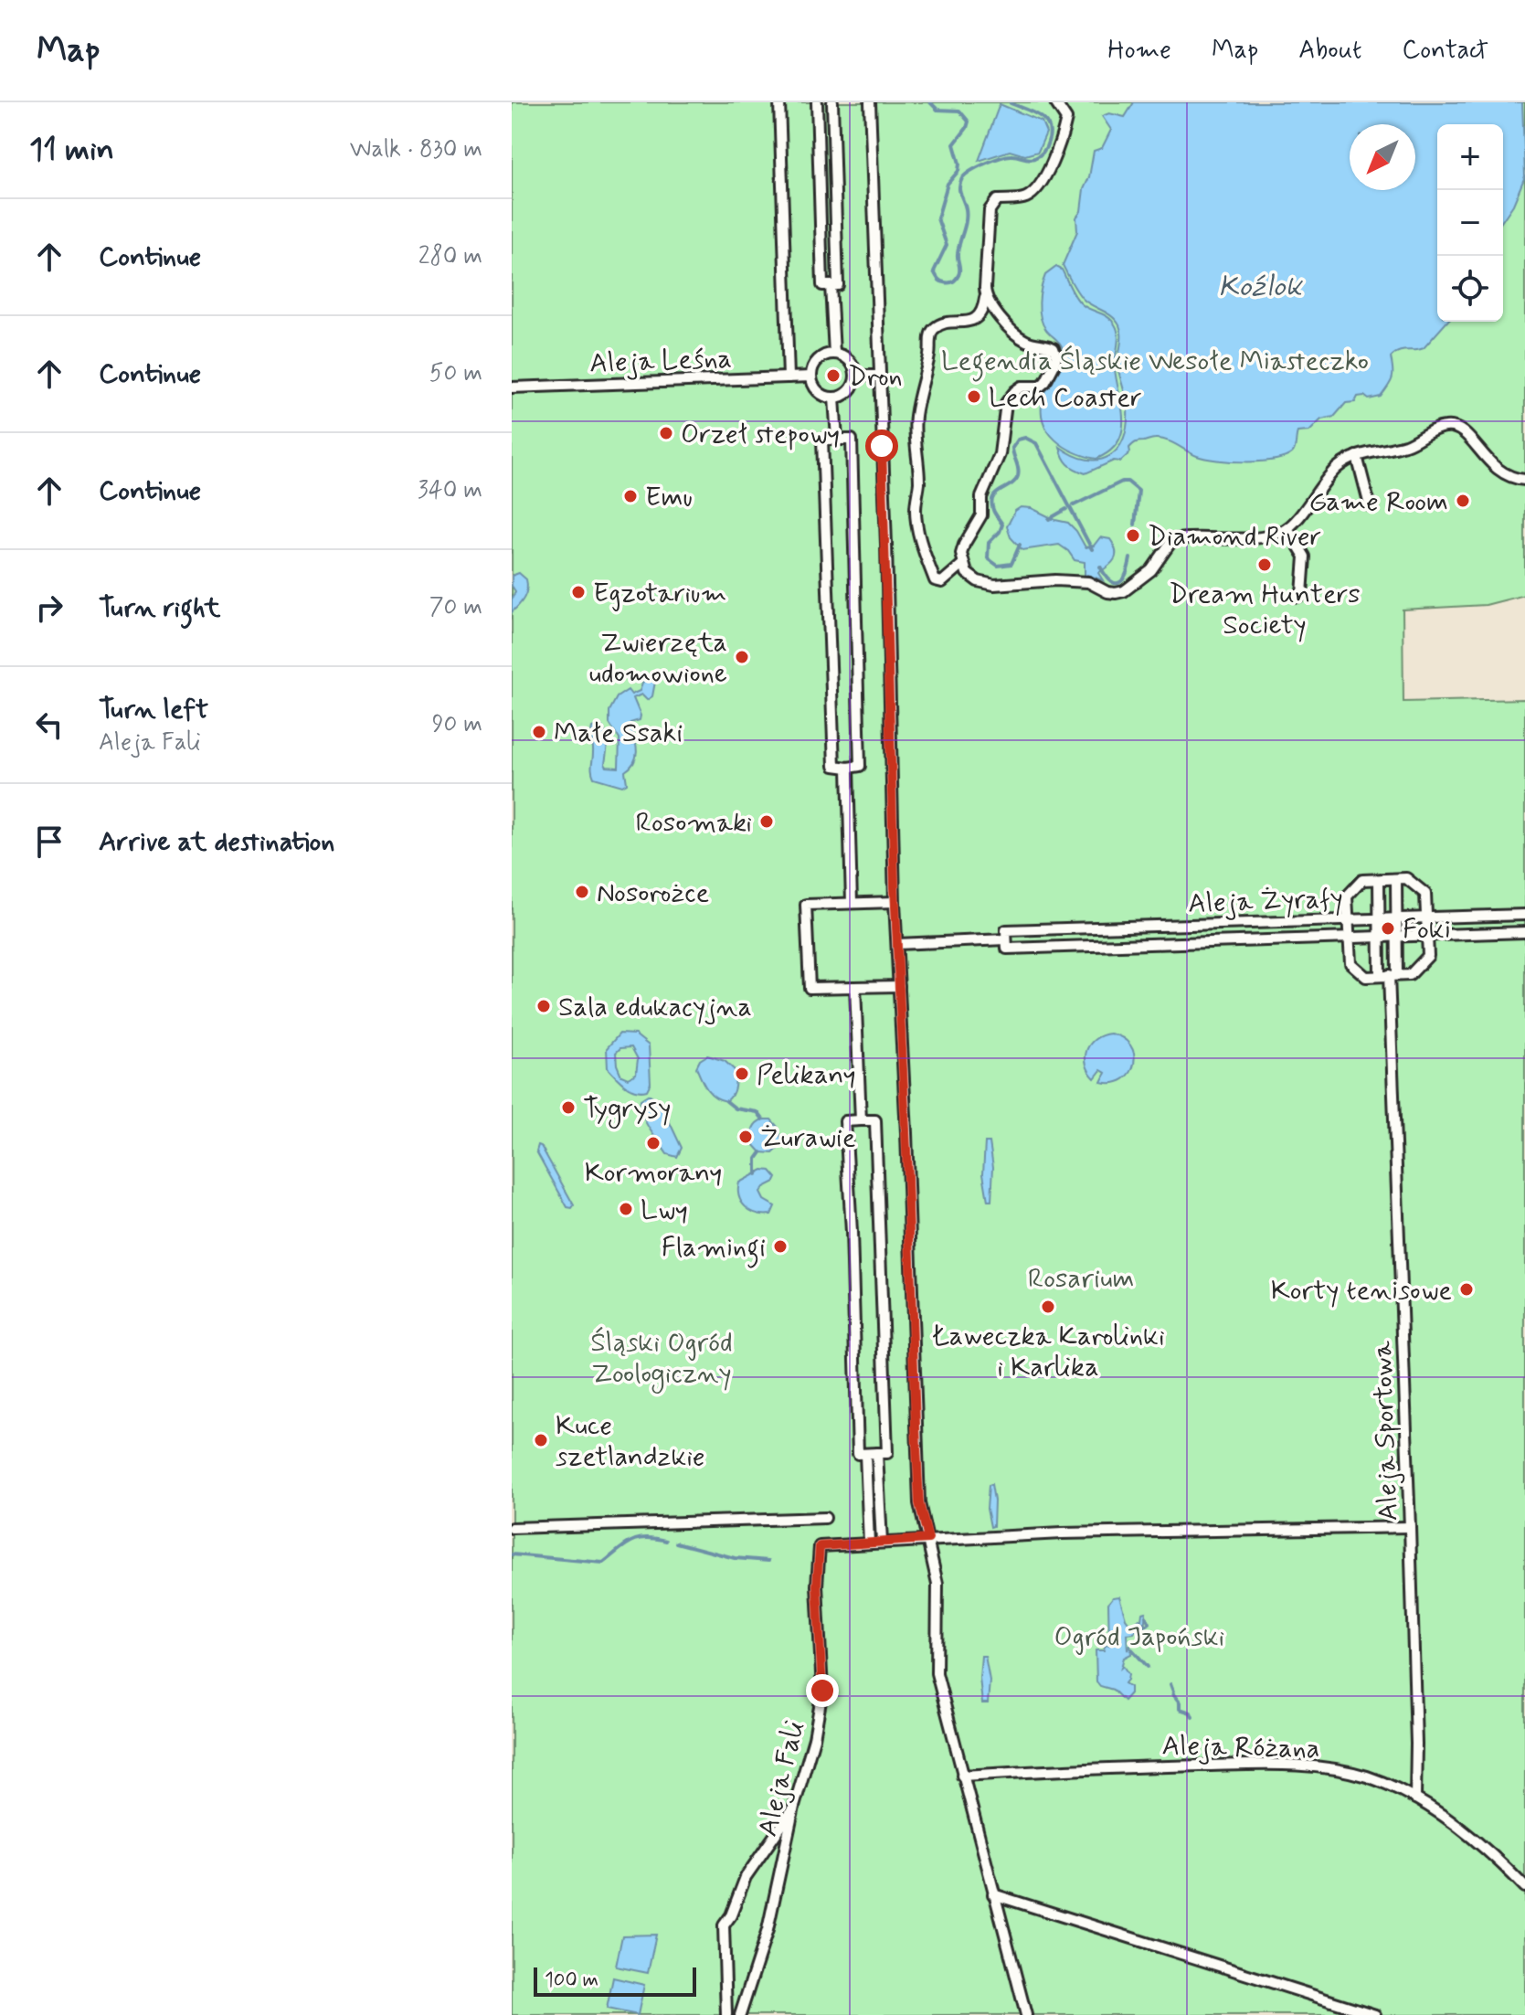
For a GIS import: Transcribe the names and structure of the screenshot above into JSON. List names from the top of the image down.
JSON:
{
  "streets": {
    "street": [
      "Aleja Leśna",
      "Aleja Żyrafy",
      "Aleja Sportowa",
      "Aleja Różana",
      "Aleja Fali"
    ]
  },
  "crossings": [
    ["Aleja Sportowa", "Aleja Różana"]
  ],
  "water": ["Koźlok"],
  "parks": [
    "Legendia Śląskie Wesołe Miasteczko",
    "Rosarium",
    "Śląski Ogród Zoologiczny",
    "Ogród Japoński"
  ],
  "places": [
    "Dron",
    "Lech Coaster",
    "Orzeł stepowy",
    "Emu",
    "Game Room",
    "Diamond River",
    "Dream Hunters Society",
    "Egzotarium",
    "Zwierzęta udomowione",
    "Małe Ssaki",
    "Rosomaki",
    "Nosorożce",
    "Foki",
    "Sala edukacyjna",
    "Pelikany",
    "Tygrysy",
    "Żurawie",
    "Kormorany",
    "Lwy",
    "Flamingi",
    "Korty tenisowe",
    "Ławeczka Karolinki i Karlika",
    "Kuce szetlandzkie"
  ],
  "scale_bar": "100 m",
  "north": "bottom left",
  "page": {
    "header": "Map",
    "nav": [
      "Home",
      "Map",
      "About",
      "Contact"
    ],
    "heading": ["11 min", "Walk · 830 m"],
    "map_buttons": ["+", "−"],
    "list": [
      ["Continue", "280 m"],
      ["Continue", "50 m"],
      ["Continue", "340 m"],
      ["Turn right", "70 m"],
      ["Turn left", "Aleja Fali", "90 m"],
      "Arrive at destination"
    ],
    "scale": "100 m"
  }
}
